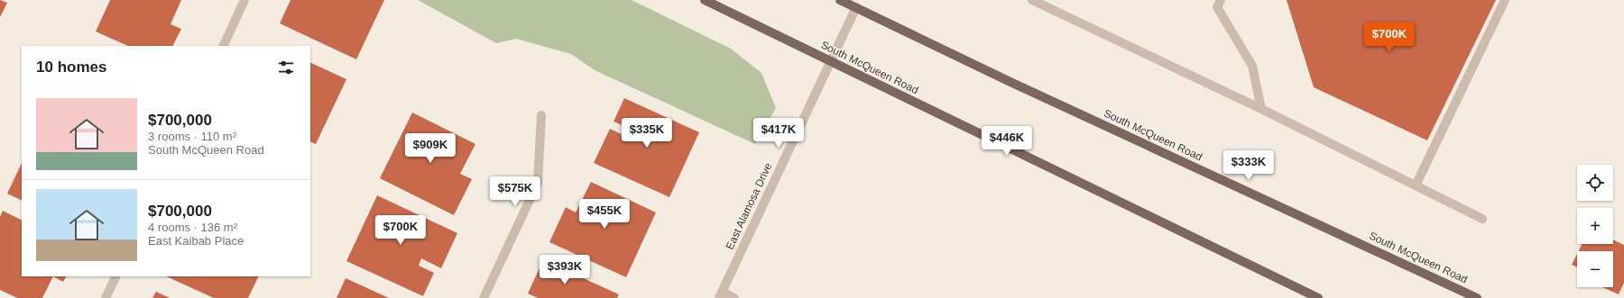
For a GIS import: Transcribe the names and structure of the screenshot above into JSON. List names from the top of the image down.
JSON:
{
  "streets": {
    "main road": ["South McQueen Road"],
    "street": ["East Alamosa Drive"]
  },
  "crossings": [
    ["South McQueen Road", "East Alamosa Drive"]
  ],
  "page": {
    "price": [
      "$700K",
      "$335K",
      "$417K",
      "$446K",
      "$909K",
      "$333K",
      "$575K",
      "$455K",
      "$700K",
      "$393K"
    ],
    "heading": "10 homes",
    "list": [
      {
        "name": "$700,000",
        "note": "3 rooms · 110 m² · South McQueen Road"
      },
      {
        "name": "$700,000",
        "note": "4 rooms · 136 m² · East Kaibab Place"
      }
    ],
    "map_buttons": ["+", "−"]
  }
}
